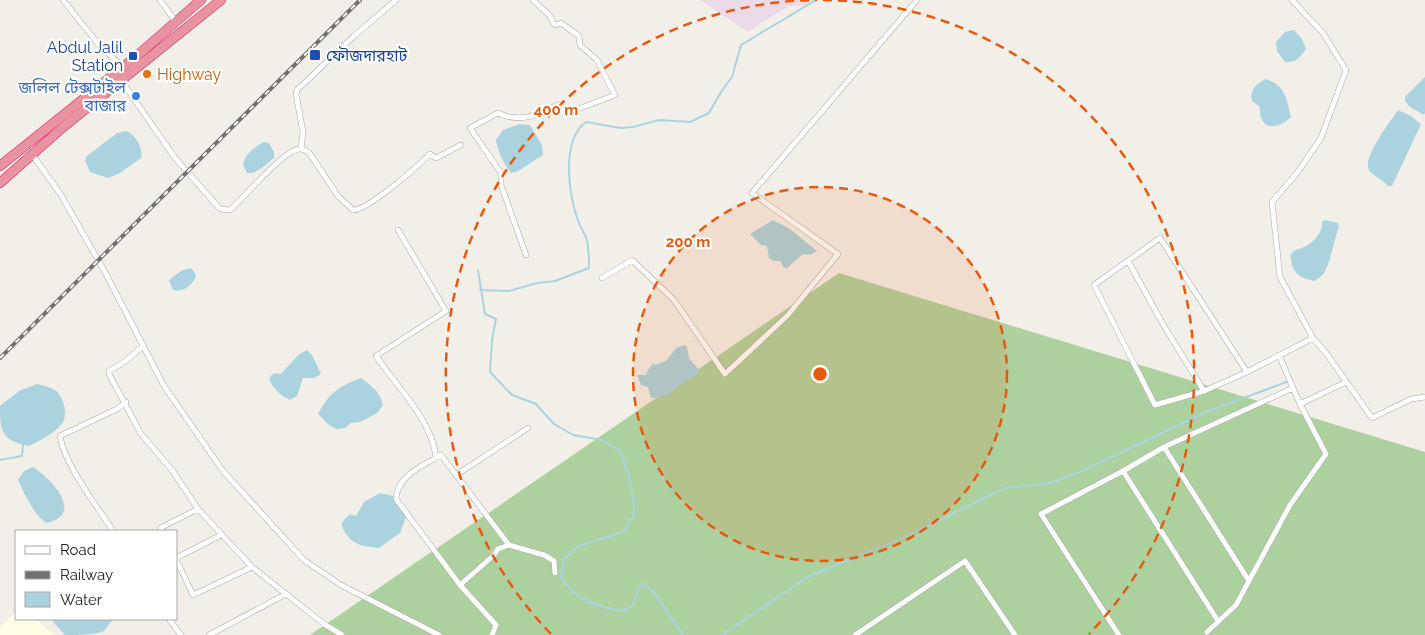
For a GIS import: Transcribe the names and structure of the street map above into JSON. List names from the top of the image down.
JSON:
{
  "places": {
    "transit": ["ফৌজদারহাট", "Abdul Jalil Station"],
    "other": ["Highway", "জলিল টেক্সটাইল বাজার"]
  },
  "legend": ["Road", "Railway", "Water"],
  "rings": ["400 m", "200 m"]
}
